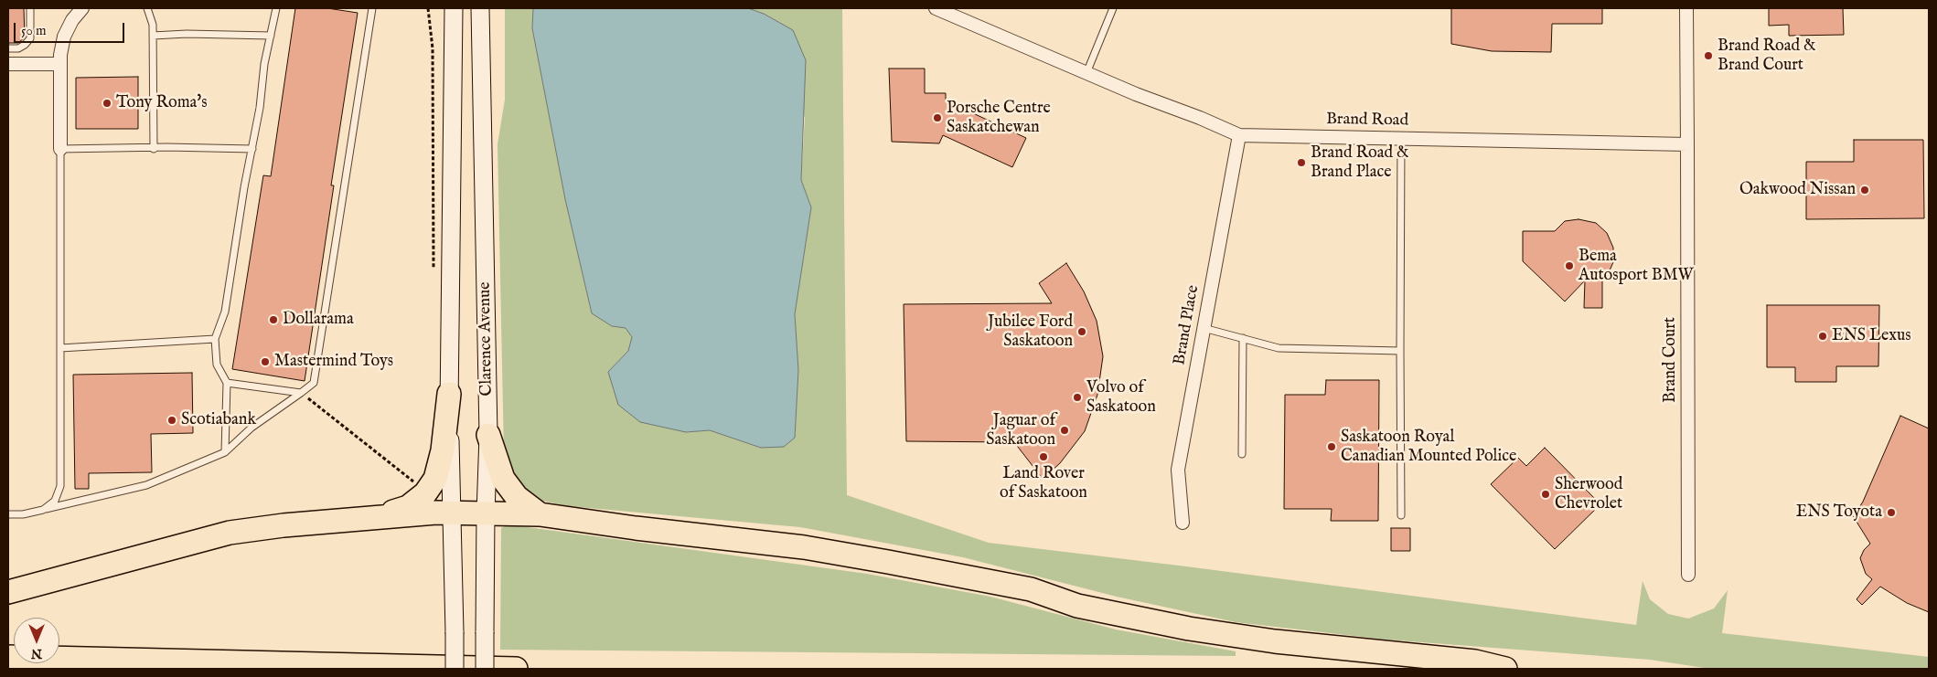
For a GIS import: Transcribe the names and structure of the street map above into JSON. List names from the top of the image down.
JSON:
{
  "streets": {
    "main road": ["Clarence Avenue"],
    "street": ["Brand Road", "Brand Place", "Brand Court"]
  },
  "crossings": [
    ["Brand Road", "Brand Place"],
    ["Brand Road", "Brand Court"]
  ],
  "places": [
    "Brand Road & Brand Court",
    "Tony Roma's",
    "Porsche Centre Saskatchewan",
    "Brand Road & Brand Place",
    "Oakwood Nissan",
    "Bema Autosport BMW",
    "Dollarama",
    "Jubilee Ford Saskatoon",
    "ENS Lexus",
    "Mastermind Toys",
    "Volvo of Saskatoon",
    "Scotiabank",
    "Jaguar of Saskatoon",
    "Saskatoon Royal Canadian Mounted Police",
    "Land Rover of Saskatoon",
    "Sherwood Chevrolet",
    "ENS Toyota"
  ],
  "scale_bar": "50 m",
  "north": "bottom"
}
